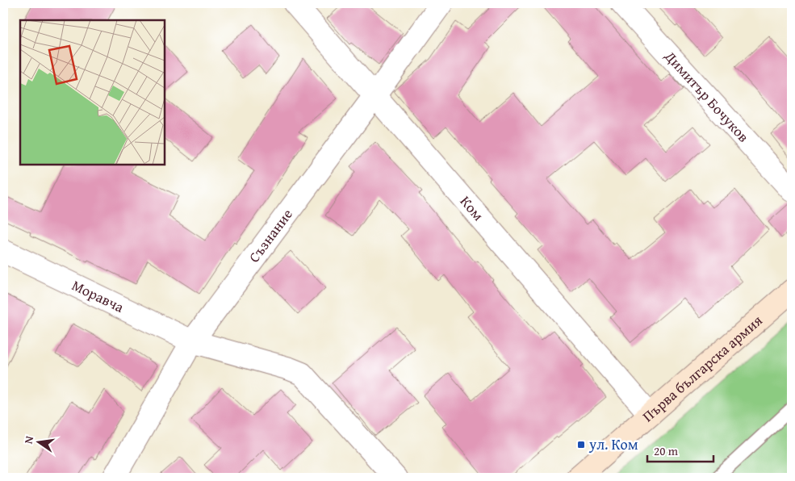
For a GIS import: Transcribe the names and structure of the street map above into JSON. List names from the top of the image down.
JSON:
{
  "streets": {
    "street": [
      "Димитър Бочуков",
      "Ком",
      "Съзнание",
      "Моравча",
      "Първа българска армия"
    ]
  },
  "crossings": [
    ["Ком", "Съзнание"],
    ["Ком", "Първа българска армия"],
    ["Съзнание", "Моравча"]
  ],
  "places": {
    "transit": ["ул. Ком"]
  },
  "scale_bar": "20 m",
  "north": "left"
}
